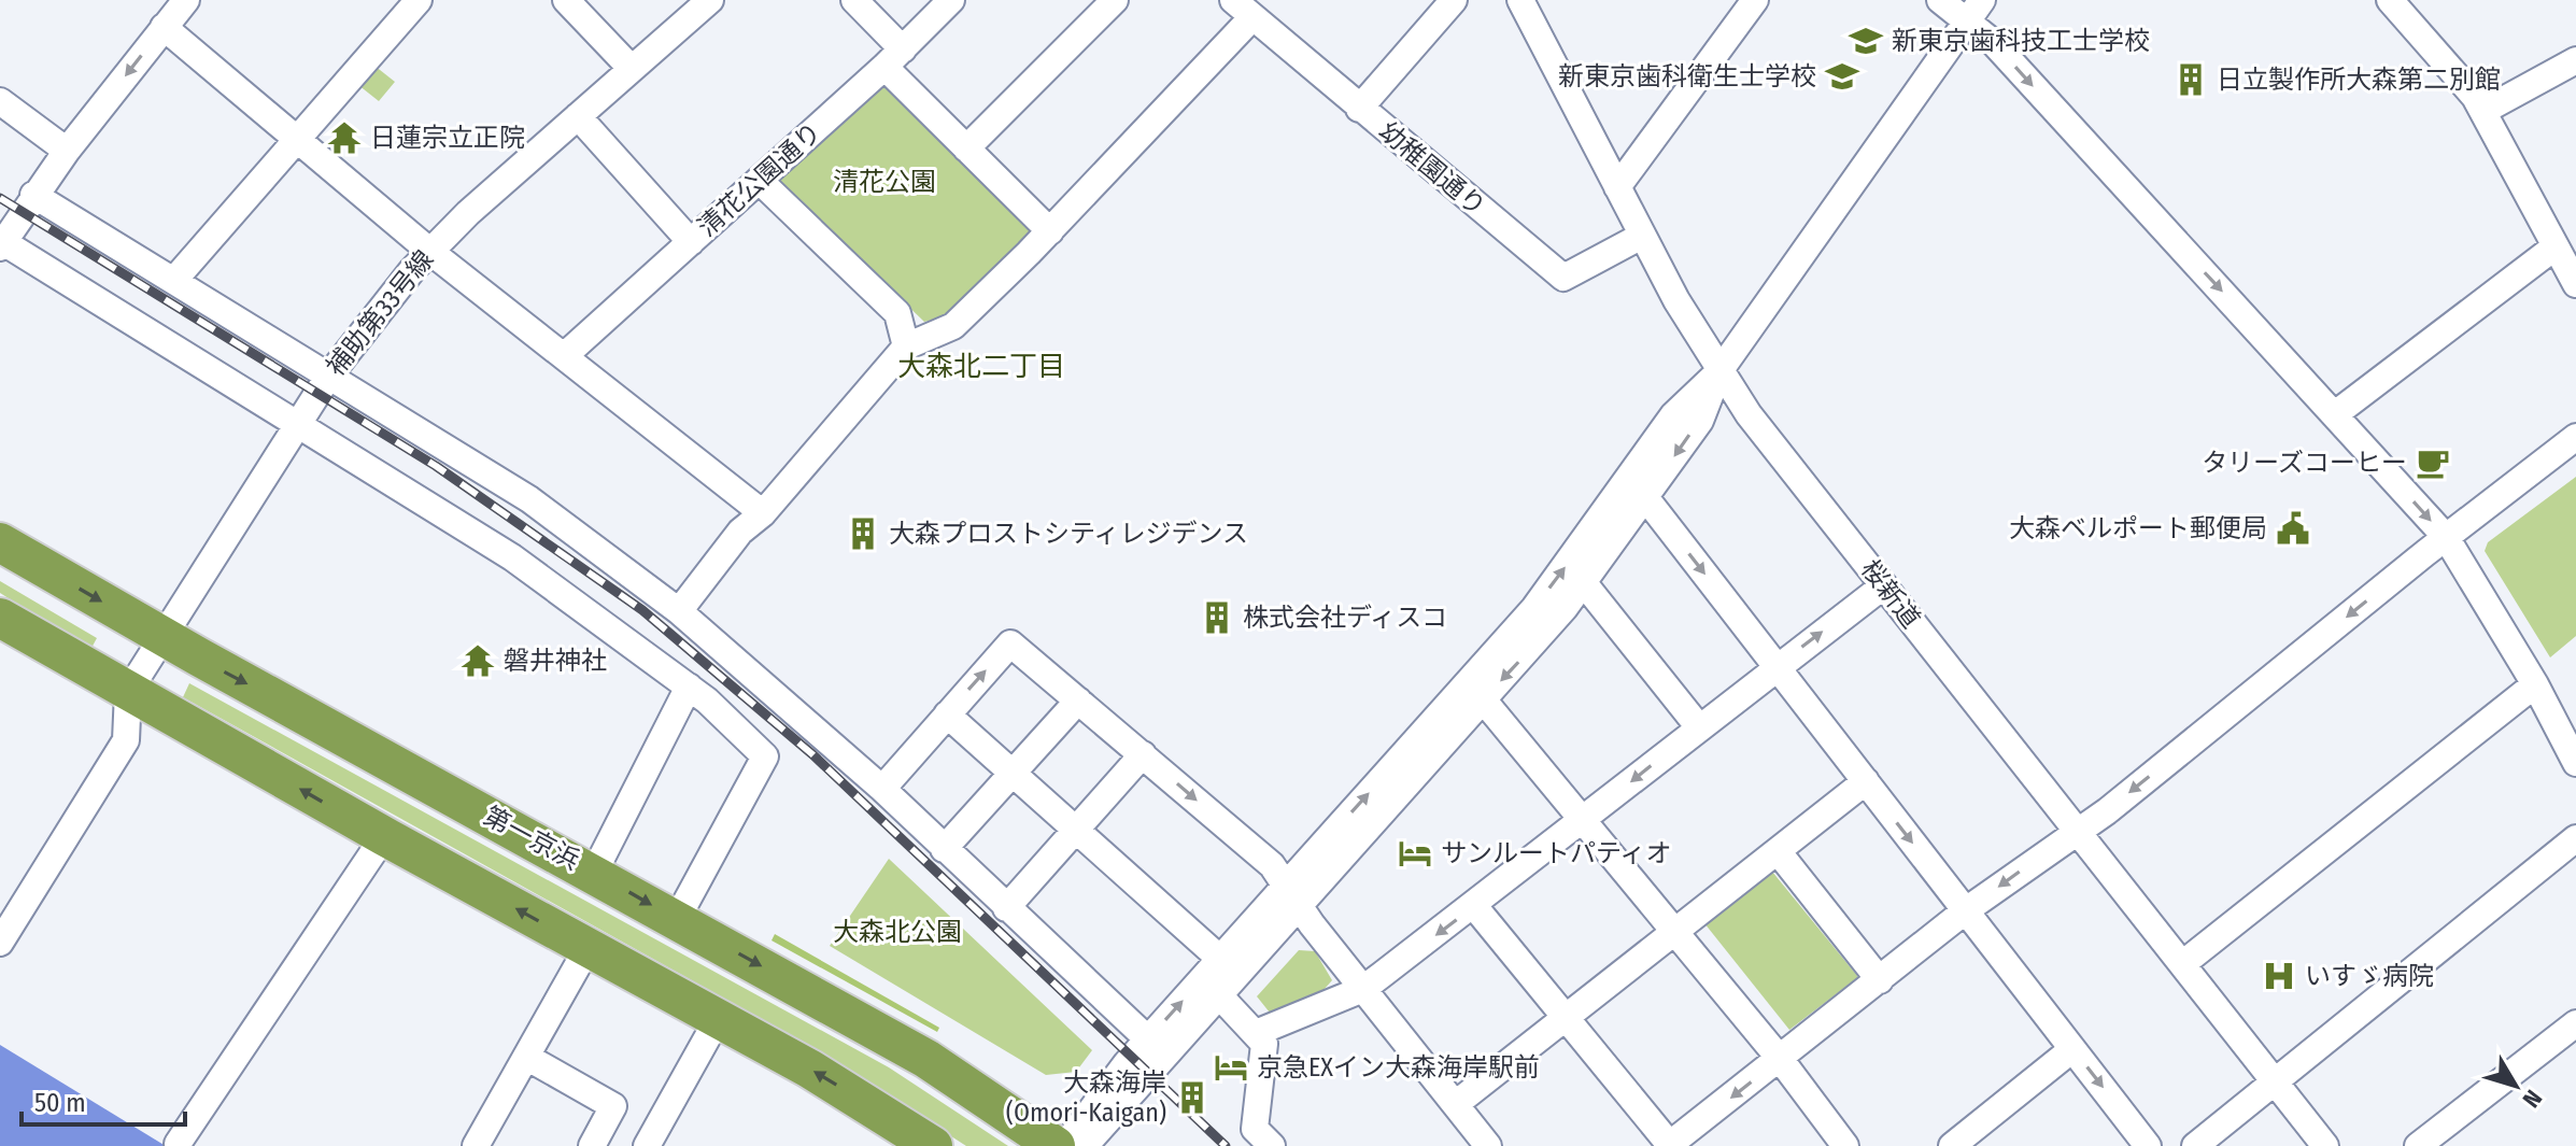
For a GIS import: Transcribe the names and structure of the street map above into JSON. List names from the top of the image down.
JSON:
{
  "streets": {
    "highway": ["第一京浜"],
    "street": [
      "幼稚園通り",
      "清花公園通り",
      "補助第33号線",
      "桜新道"
    ]
  },
  "crossings": [
    ["幼稚園通り", "桜新道"],
    ["補助第33号線", "第一京浜"]
  ],
  "districts": ["大森北二丁目"],
  "parks": ["清花公園", "大森北公園"],
  "places": {
    "school or university": ["新東京歯科技工士学校", "新東京歯科衛生士学校"],
    "building": [
      "日立製作所大森第二別館",
      "大森プロストシティレジデンス",
      "株式会社ディスコ",
      "大森海岸 (Omori-Kaigan)"
    ],
    "temple": ["日蓮宗立正院", "磐井神社"],
    "cafe": ["タリーズコーヒー"],
    "public building": ["大森ベルポート郵便局"],
    "hotel": ["サンルートパティオ", "京急EXイン大森海岸駅前"],
    "hospital": ["いすゞ病院"]
  },
  "scale_bar": "50 m",
  "north": "bottom right"
}
